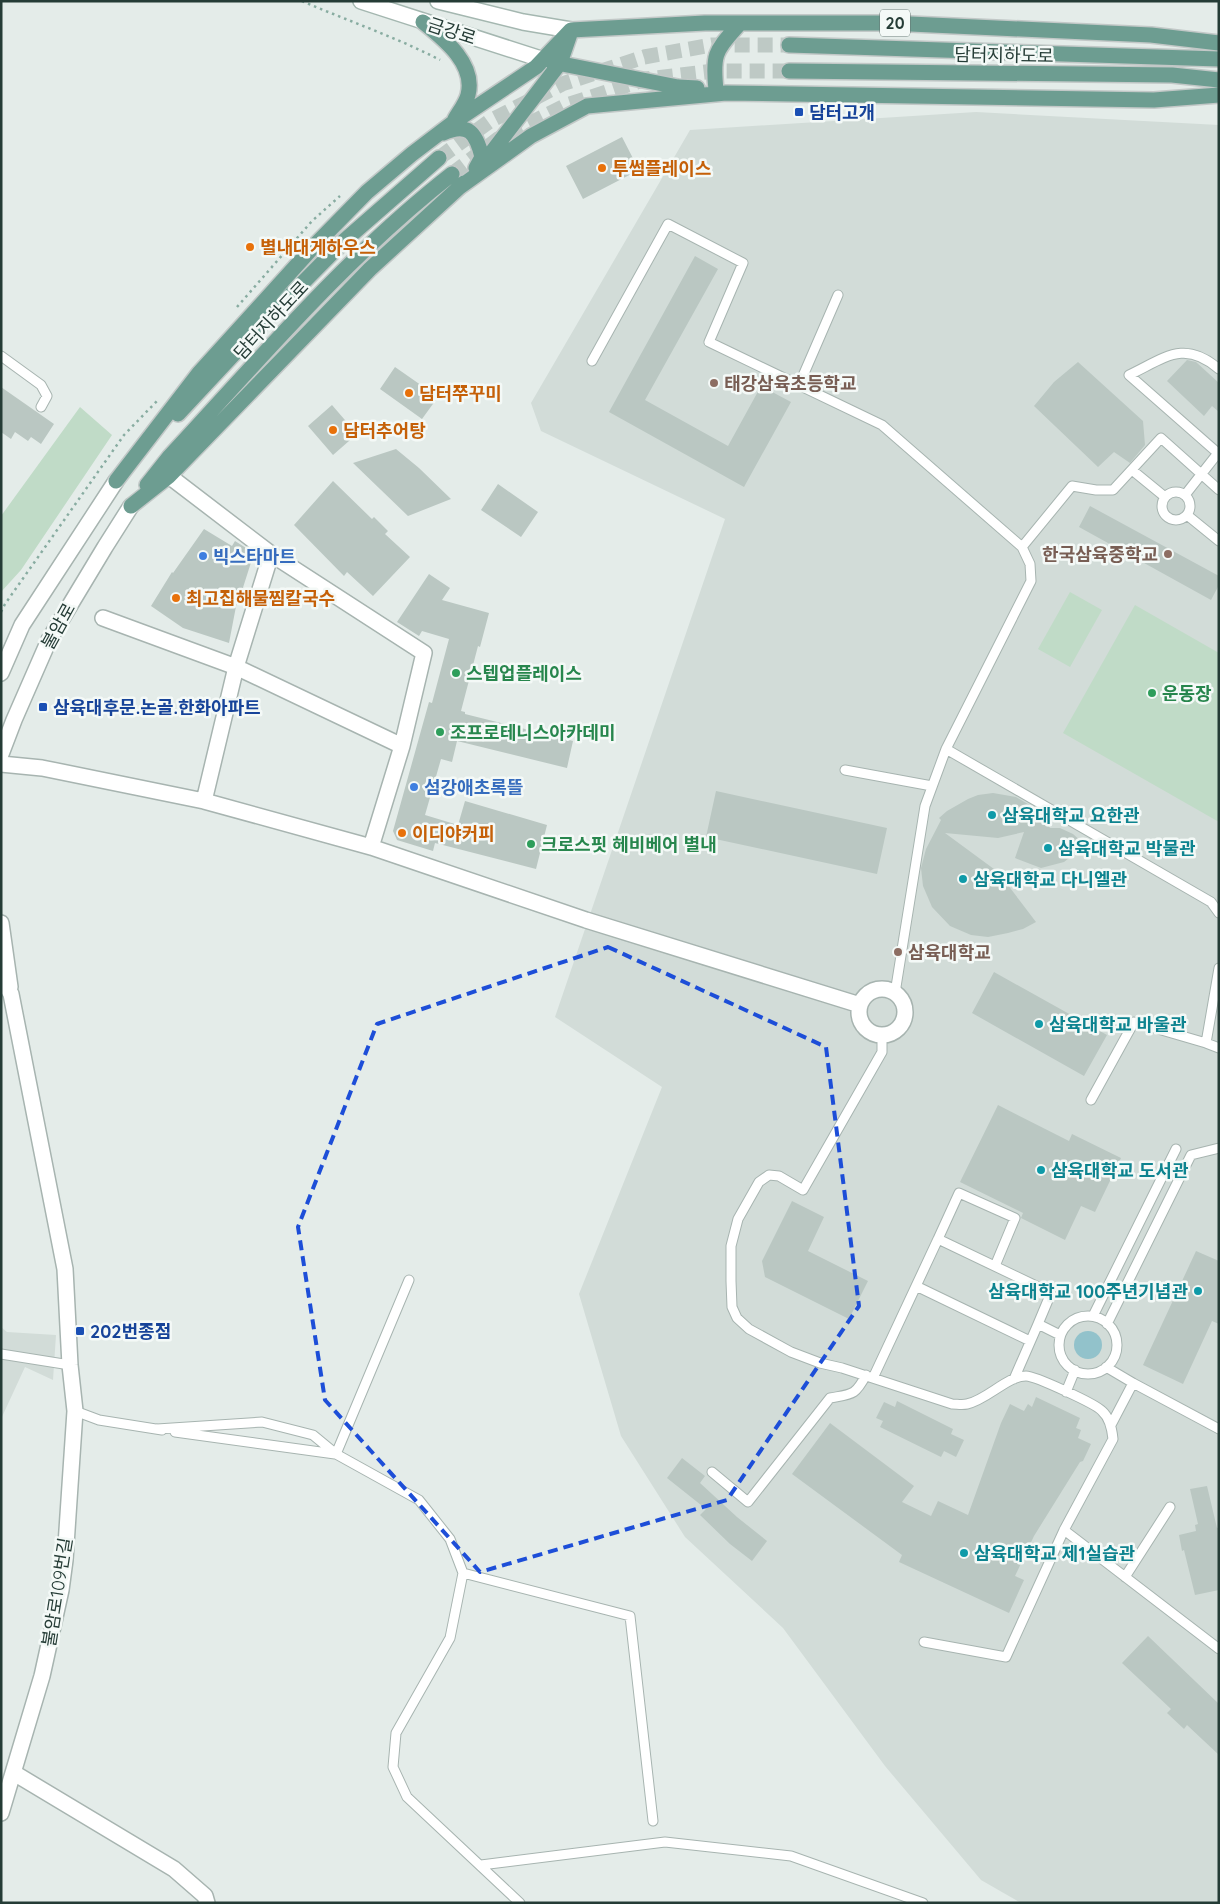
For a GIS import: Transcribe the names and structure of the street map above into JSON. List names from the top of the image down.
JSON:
{
  "streets": {
    "main road": ["20", "담터지하도로"],
    "street": ["금강로", "불암로", "불암로109번길"]
  },
  "crossings": [
    ["20", "금강로"],
    ["담터지하도로", "불암로"]
  ],
  "places": {
    "transit": ["담터고개", "삼육대후문.논골.한화아파트", "202번종점"],
    "other": [
      "투썸플레이스",
      "별내대게하우스",
      "태강삼육초등학교",
      "담터쭈꾸미",
      "담터추어탕",
      "한국삼육중학교",
      "빅스타마트",
      "최고집해물찜칼국수",
      "스텝업플레이스",
      "운동장",
      "조프로테니스아카데미",
      "섬강애초록뜰",
      "삼육대학교 요한관",
      "이디야커피",
      "크로스핏 헤비베어 별내",
      "삼육대학교 박물관",
      "삼육대학교 다니엘관",
      "삼육대학교",
      "삼육대학교 바울관",
      "삼육대학교 도서관",
      "삼육대학교 100주년기념관",
      "삼육대학교 제1실습관"
    ]
  }
}
